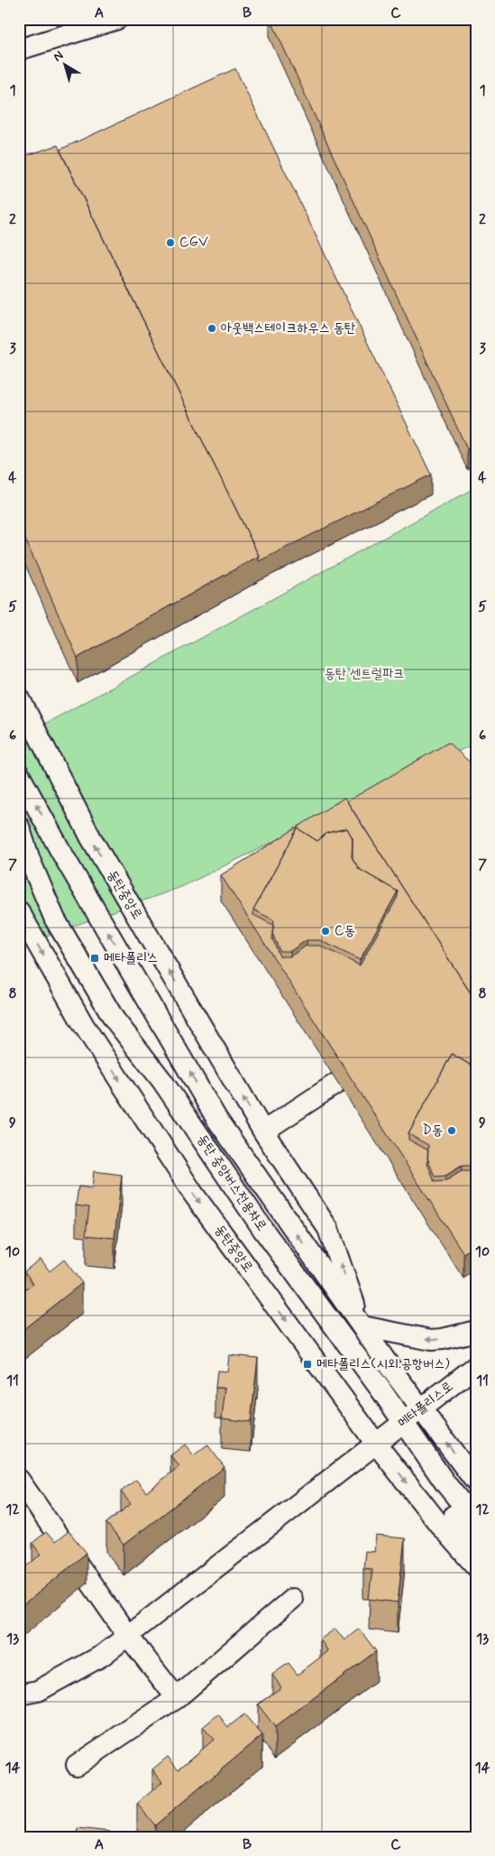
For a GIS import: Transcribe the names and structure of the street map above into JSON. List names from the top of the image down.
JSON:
{
  "streets": {
    "street": ["동탄중앙로", "동탄 중앙버스전용차로", "메타폴리스로"]
  },
  "crossings": [
    ["동탄중앙로", "메타폴리스로"],
    ["동탄 중앙버스전용차로", "메타폴리스로"]
  ],
  "parks": ["동탄 센트럴파크"],
  "places": {
    "other": [
      "CGV",
      "아웃백스테이크하우스 동탄",
      "C동",
      "D동"
    ],
    "transit": ["메타폴리스", "메타폴리스(시외.공항버스)"]
  },
  "north": "top left",
  "grid": {
    "columns": ["A", "B", "C"],
    "rows": [
      "1",
      "2",
      "3",
      "4",
      "5",
      "6",
      "7",
      "8",
      "9",
      "10",
      "11",
      "12",
      "13",
      "14"
    ]
  }
}
